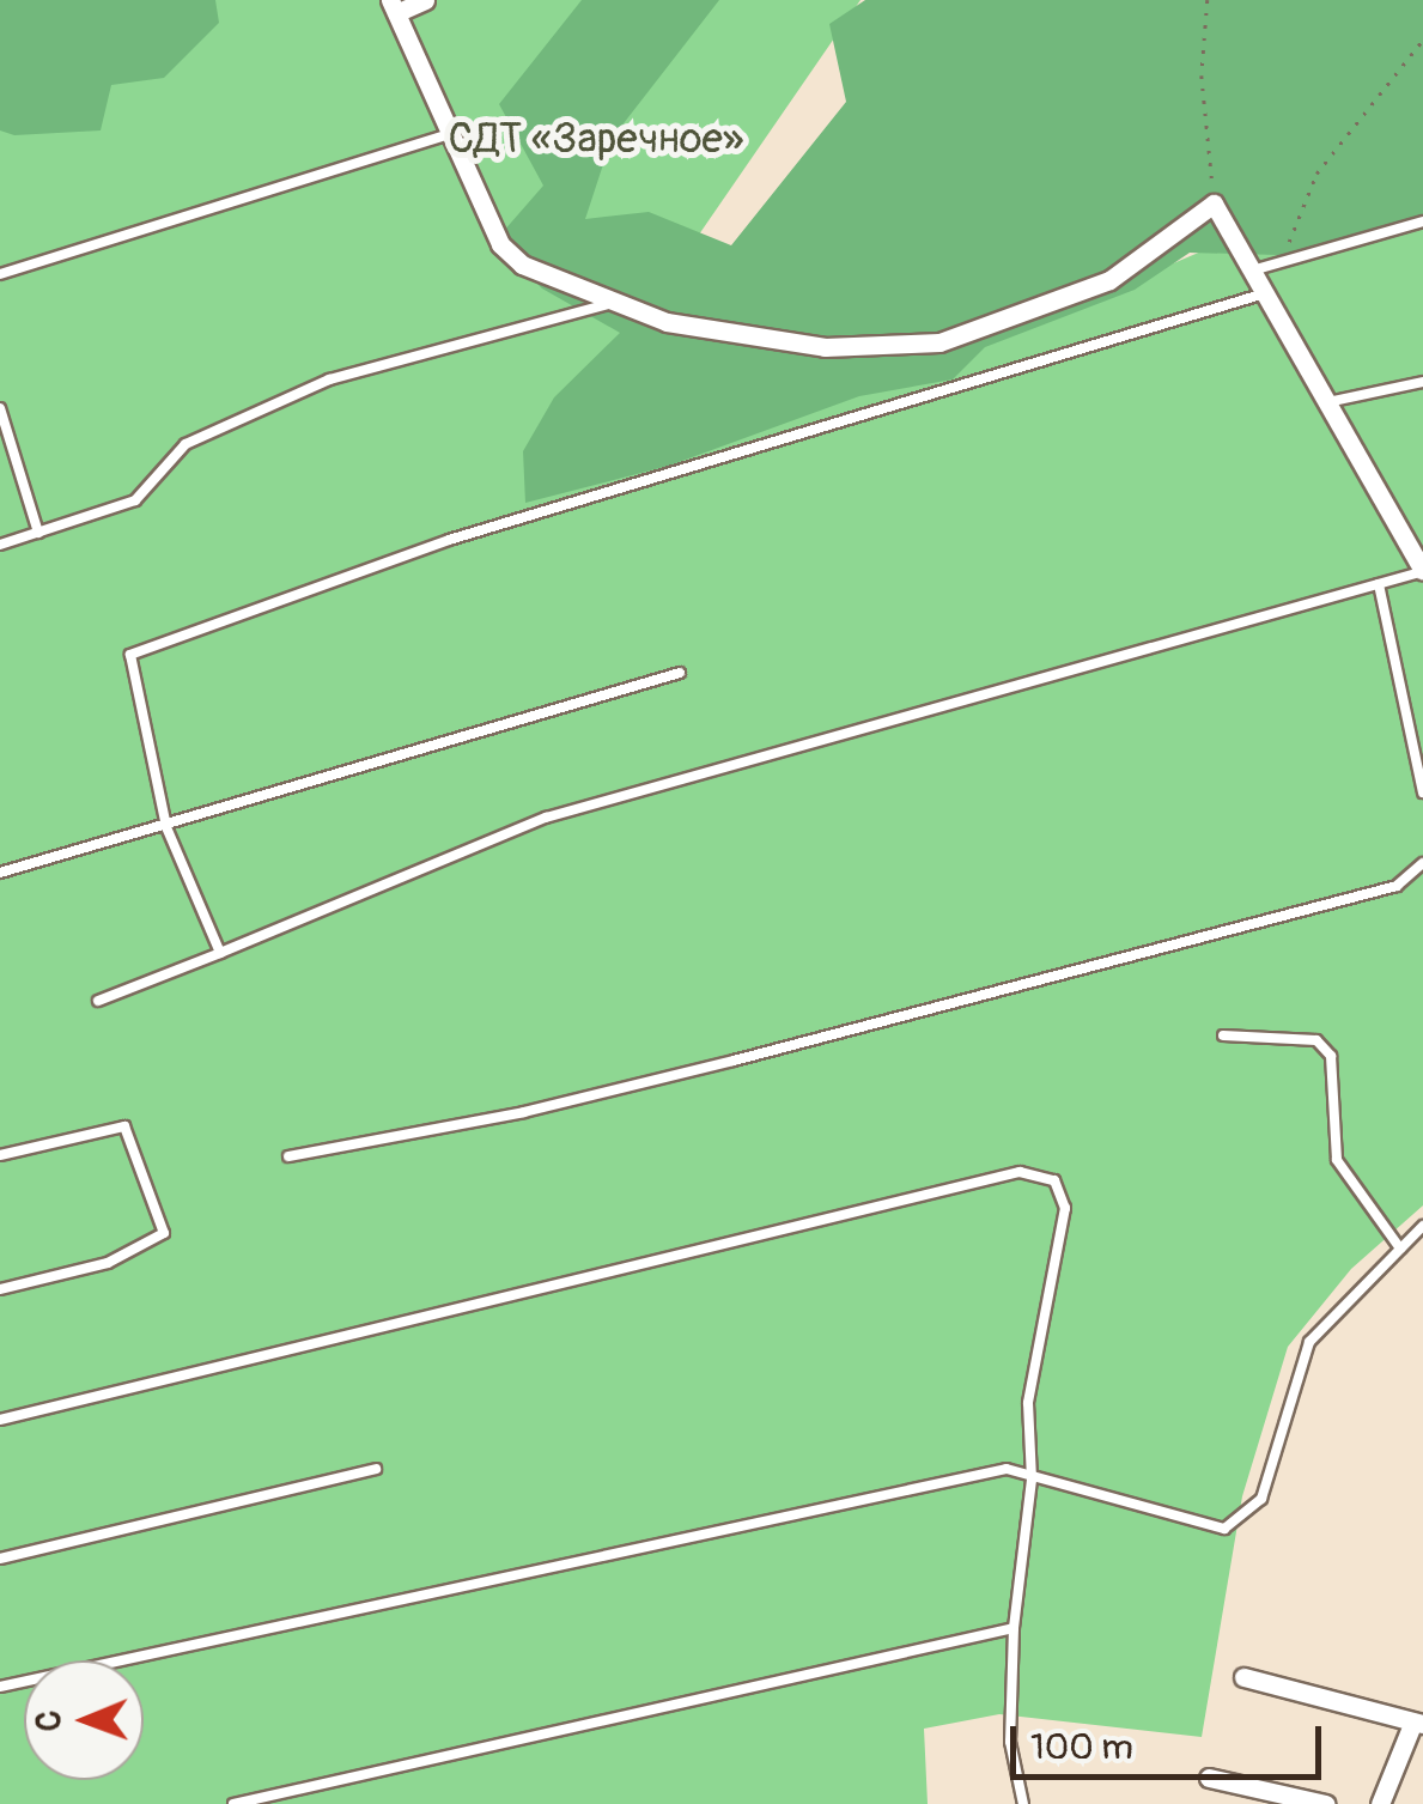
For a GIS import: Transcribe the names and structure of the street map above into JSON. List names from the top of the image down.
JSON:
{
  "parks": ["СДТ «Заречное»"],
  "scale_bar": "100 m",
  "north": "left"
}
